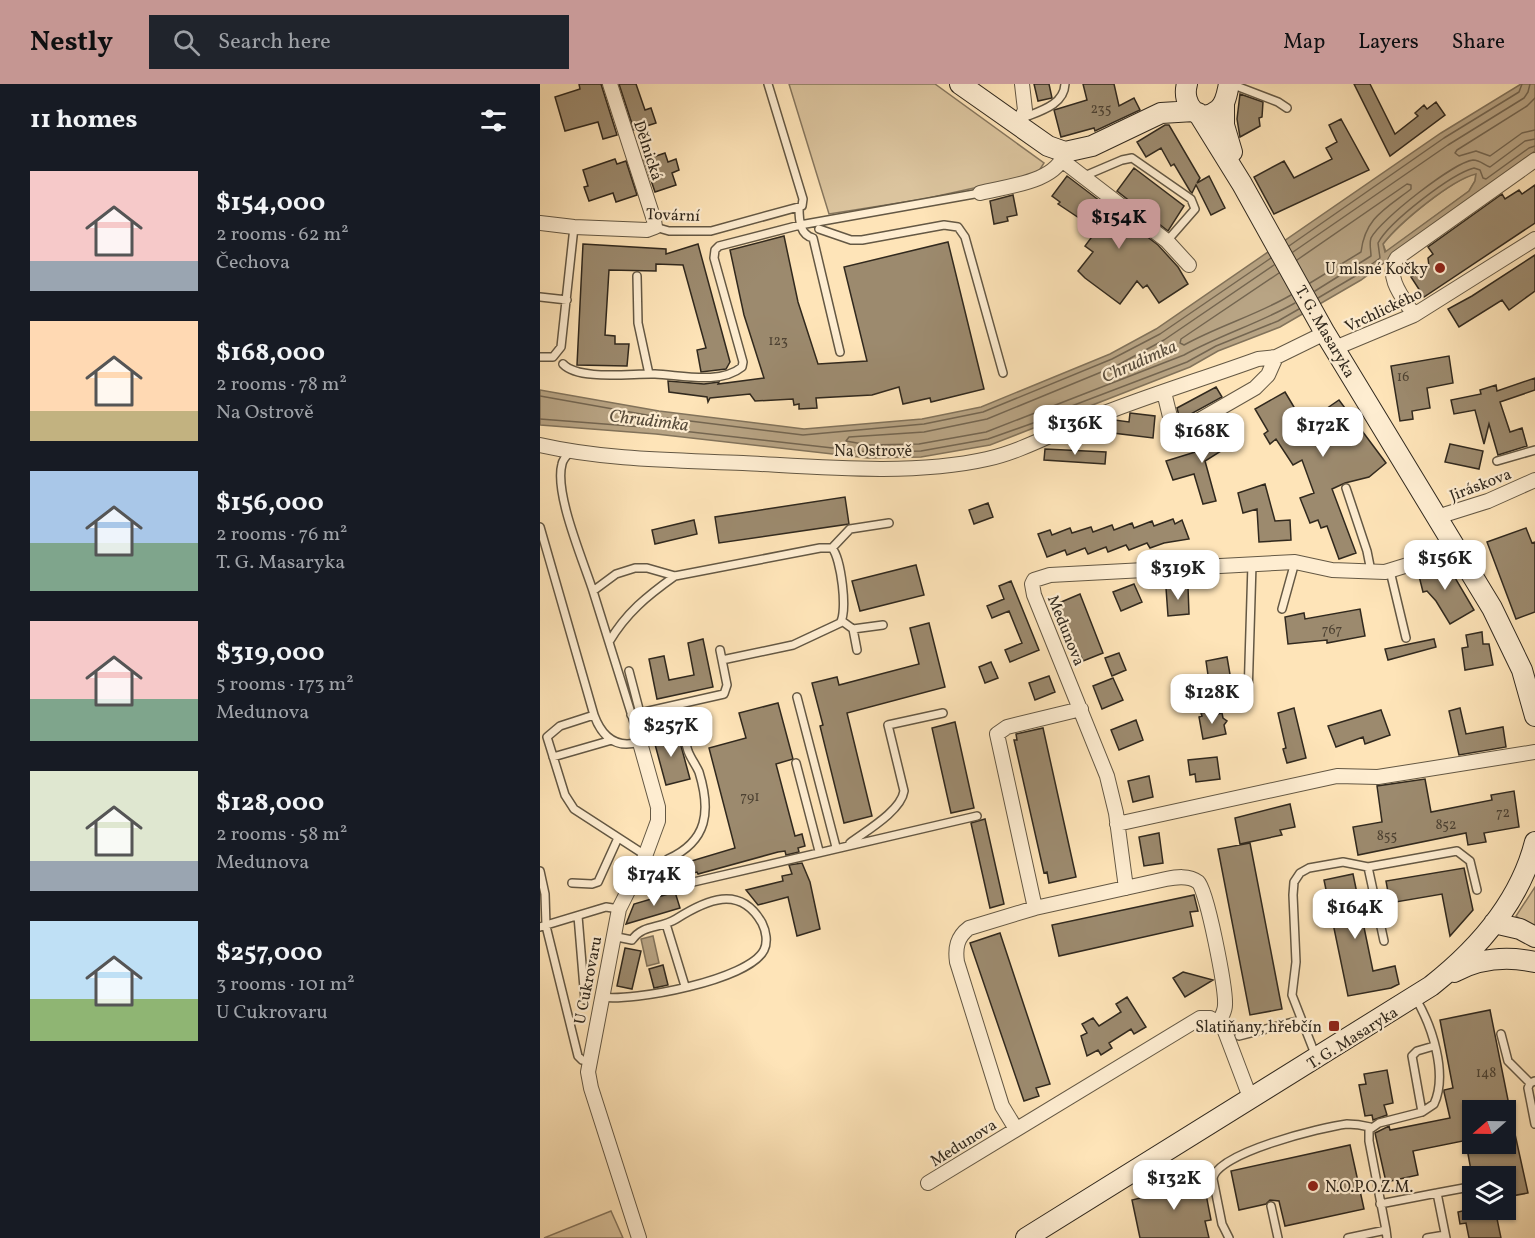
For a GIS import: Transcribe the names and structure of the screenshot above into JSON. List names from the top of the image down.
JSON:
{
  "streets": {
    "main road": ["T. G. Masaryka"],
    "street": [
      "Dělnická",
      "Tovární",
      "Vrchlického",
      "Na Ostrově",
      "Jiráskova",
      "Medunova",
      "U Cukrovaru"
    ]
  },
  "crossings": [
    ["Dělnická", "Tovární"],
    ["Vrchlického", "T. G. Masaryka"],
    ["Vrchlického", "Na Ostrově"],
    ["T. G. Masaryka", "Na Ostrově"],
    ["T. G. Masaryka", "Jiráskova"],
    ["T. G. Masaryka", "Medunova"]
  ],
  "water": ["Chrudimka"],
  "places": {
    "other": ["U mlsné Kočky", "N.O.P.O.Z.M."],
    "transit": ["Slatiňany, hřebčín"]
  },
  "house_numbers": [
    "235",
    "123",
    "16",
    "767",
    "791",
    "72",
    "852",
    "855",
    "148"
  ],
  "north": "left",
  "page": {
    "header": "Nestly",
    "search": "Search here",
    "nav": ["Map", "Layers", "Share"],
    "heading": "11 homes",
    "list": [
      {
        "name": "$154,000",
        "note": "2 rooms · 62 m² · Čechova"
      },
      {
        "name": "$168,000",
        "note": "2 rooms · 78 m² · Na Ostrově"
      },
      {
        "name": "$156,000",
        "note": "2 rooms · 76 m² · T. G. Masaryka"
      },
      {
        "name": "$319,000",
        "note": "5 rooms · 173 m² · Medunova"
      },
      {
        "name": "$128,000",
        "note": "2 rooms · 58 m² · Medunova"
      },
      {
        "name": "$257,000",
        "note": "3 rooms · 101 m² · U Cukrovaru"
      }
    ],
    "price": [
      "$154K",
      "$136K",
      "$172K",
      "$168K",
      "$156K",
      "$319K",
      "$128K",
      "$257K",
      "$174K",
      "$164K",
      "$132K"
    ]
  }
}
